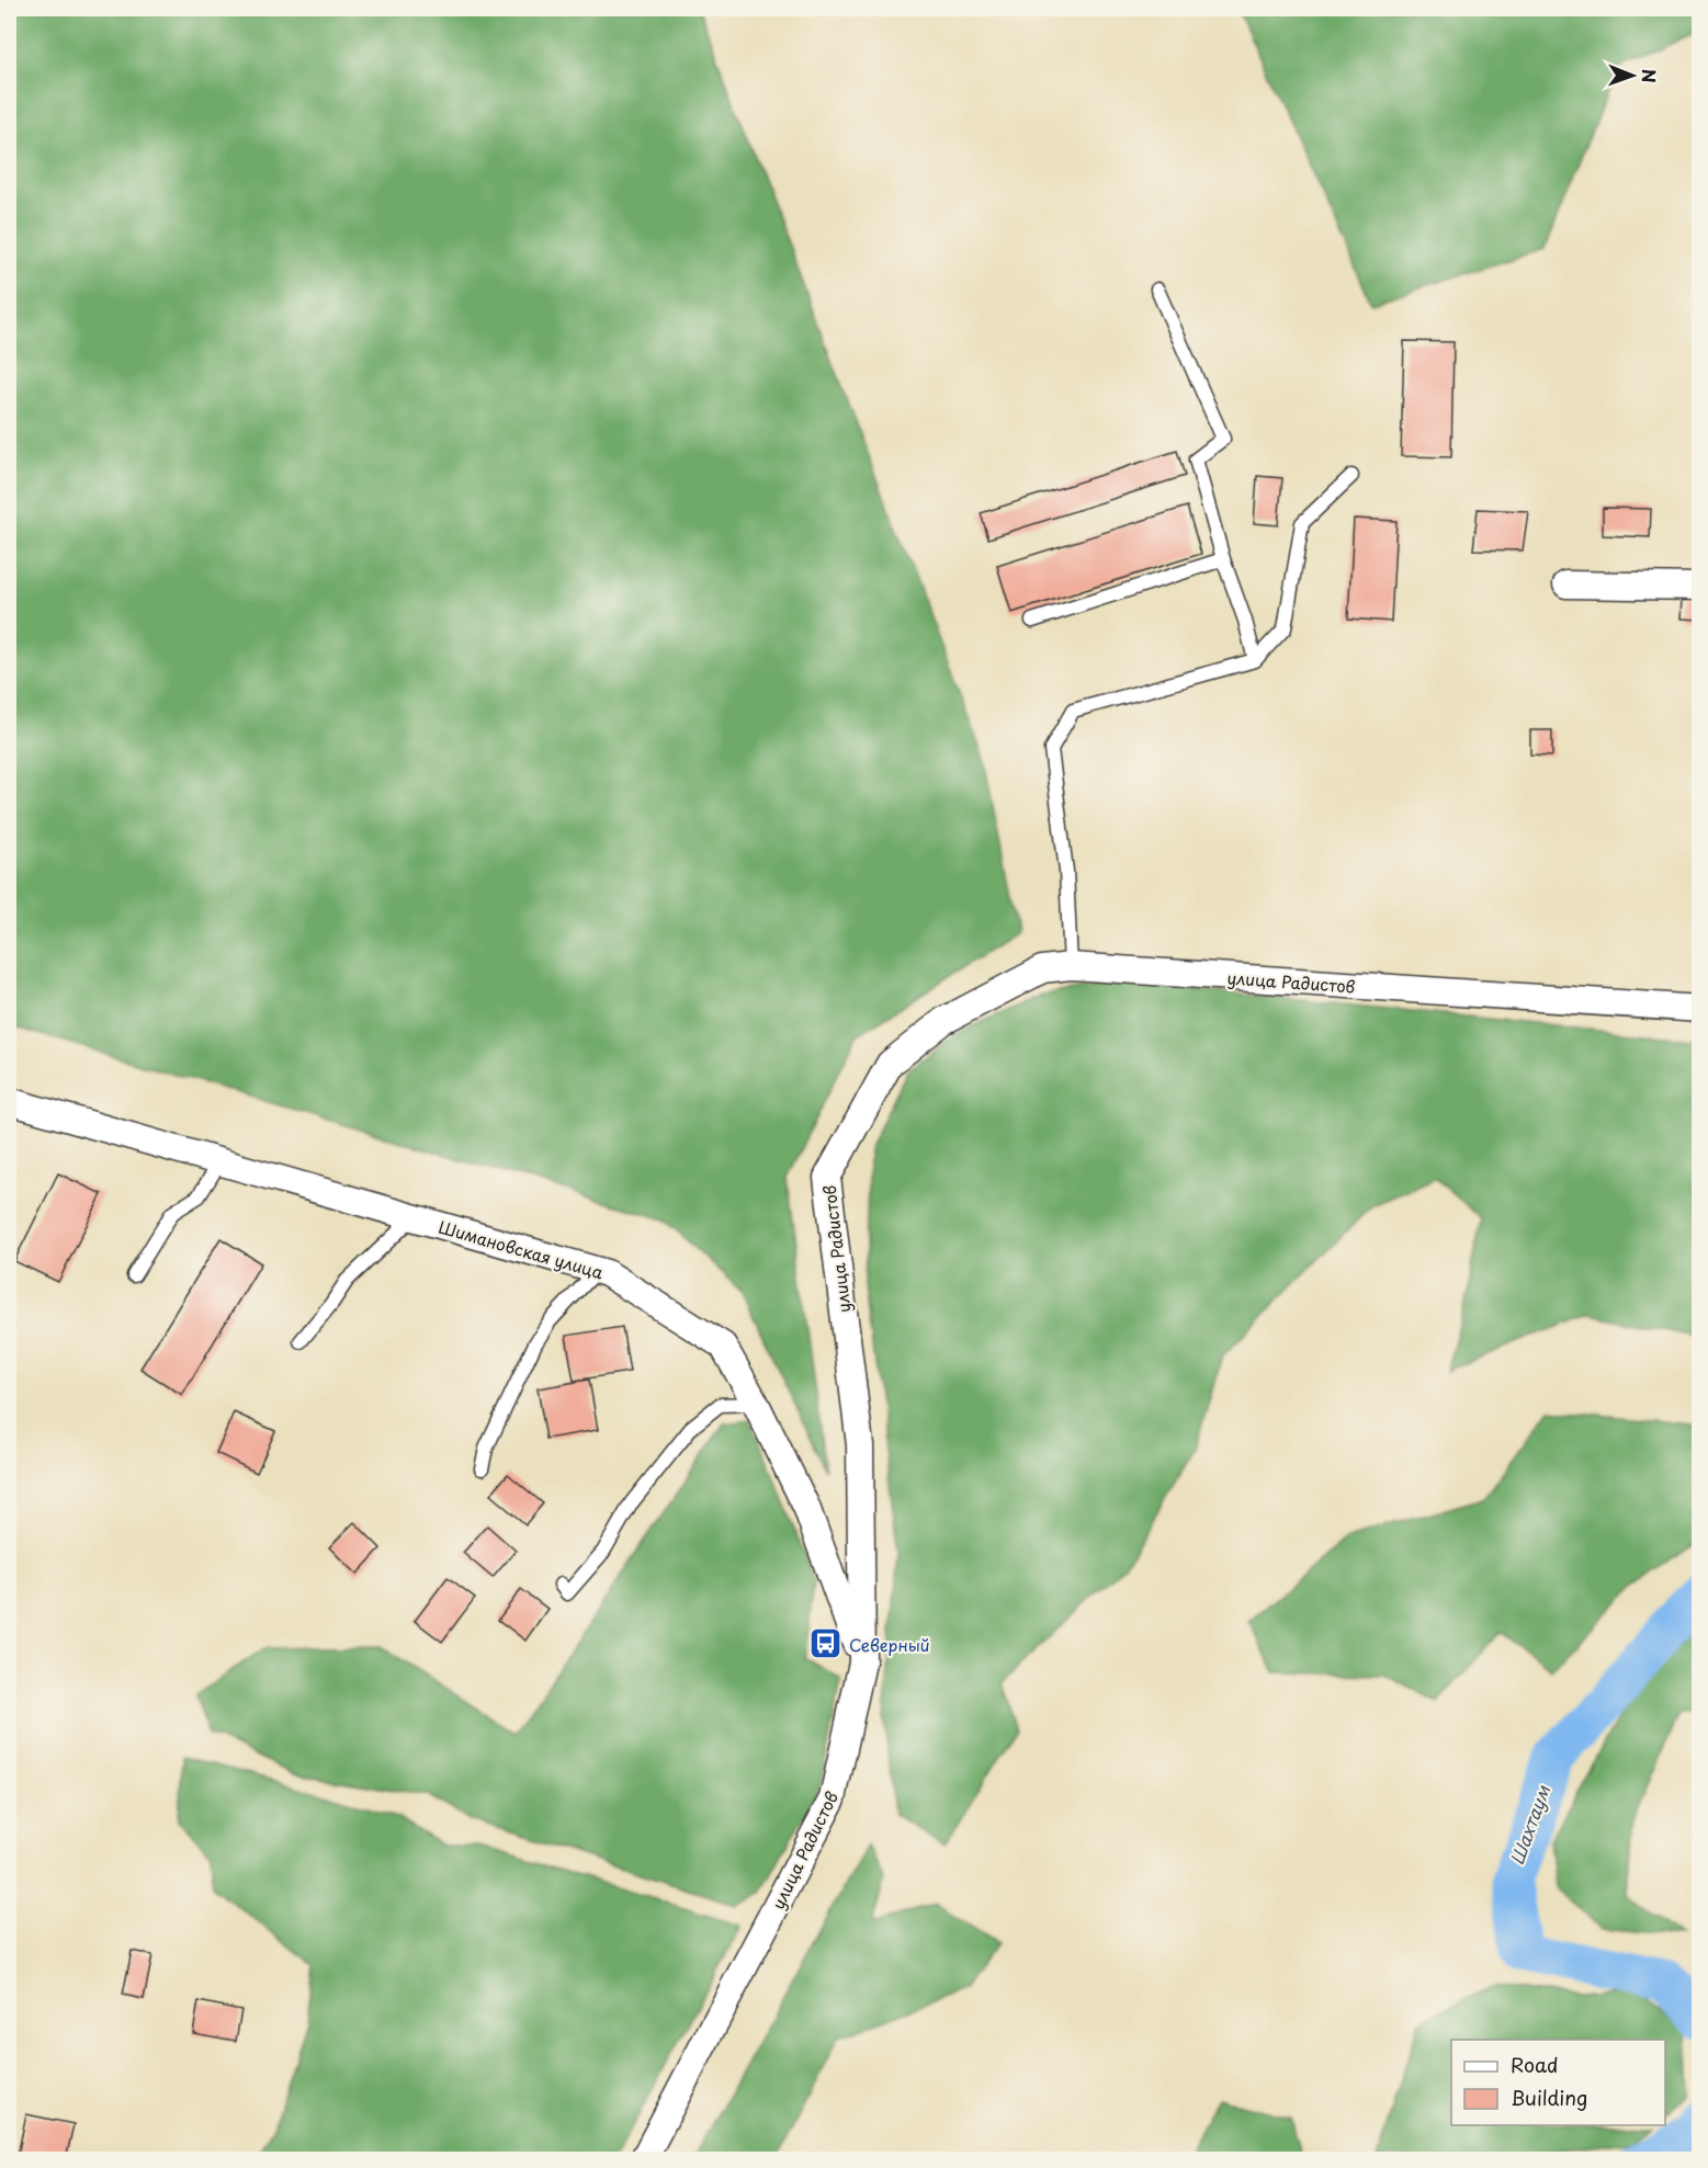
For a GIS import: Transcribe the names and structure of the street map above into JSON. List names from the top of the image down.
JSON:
{
  "streets": {
    "street": ["улица Радистов", "Шимановская улица"]
  },
  "crossings": [
    ["улица Радистов", "Шимановская улица"]
  ],
  "water": ["Шахтаум"],
  "places": {
    "bus stop": ["Северный"]
  },
  "legend": ["Road", "Building"],
  "north": "right"
}
